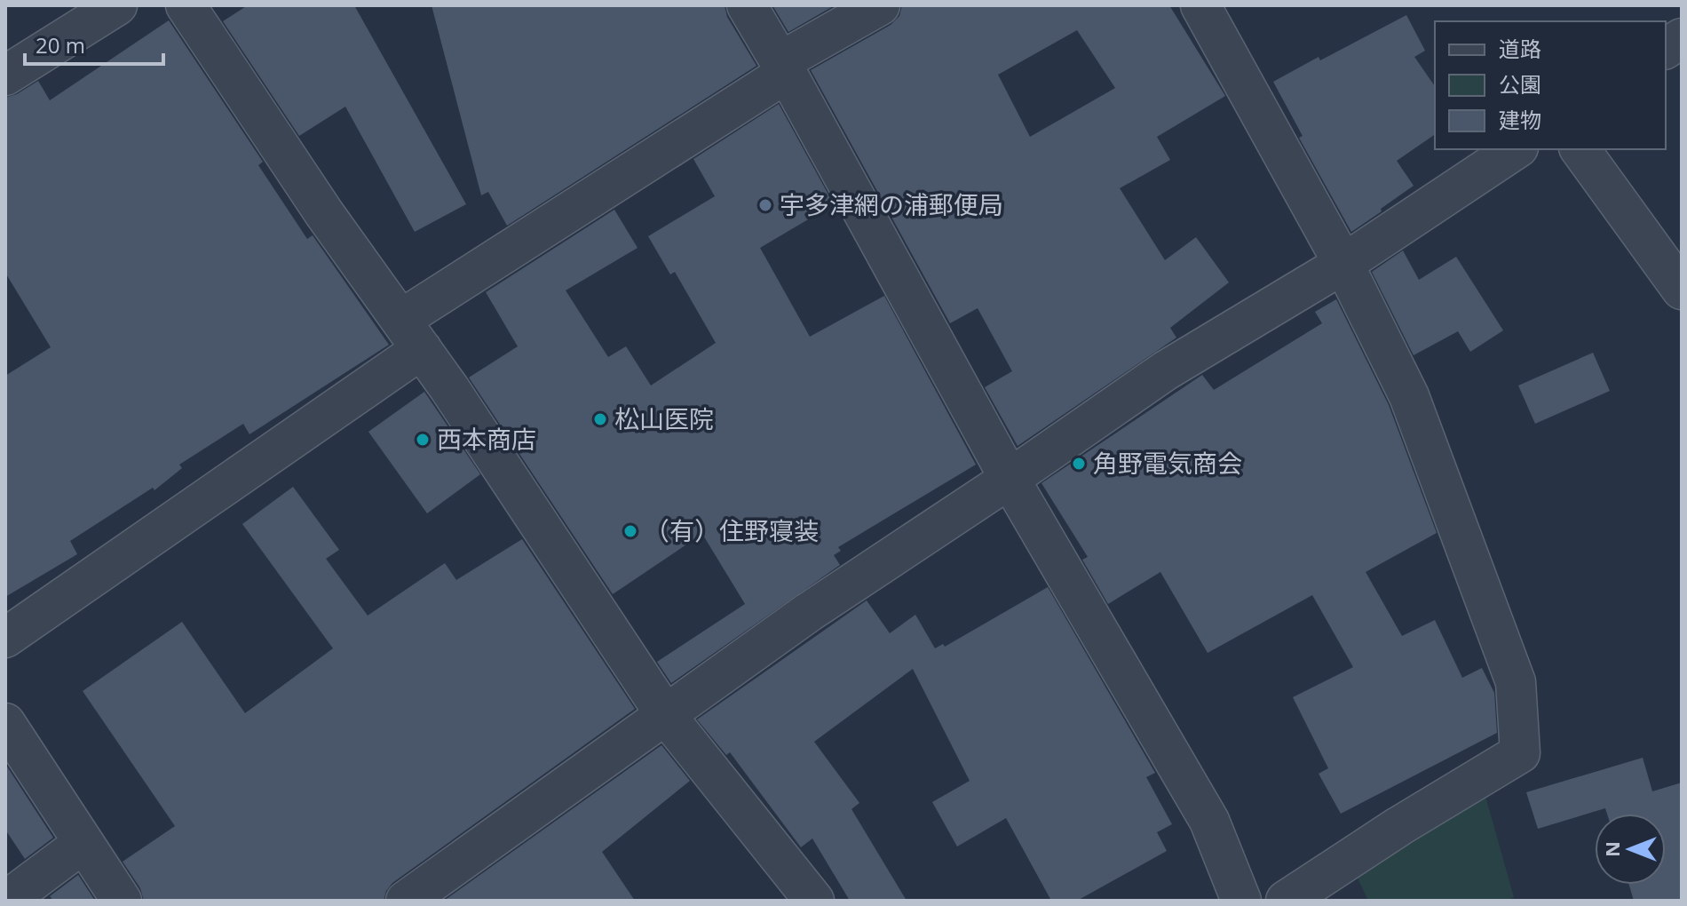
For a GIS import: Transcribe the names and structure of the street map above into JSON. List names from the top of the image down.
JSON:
{
  "places": [
    "宇多津網の浦郵便局",
    "松山医院",
    "西本商店",
    "角野電気商会",
    "（有）住野寝装"
  ],
  "legend": ["道路", "公園", "建物"],
  "scale_bar": "20 m",
  "north": "left"
}
